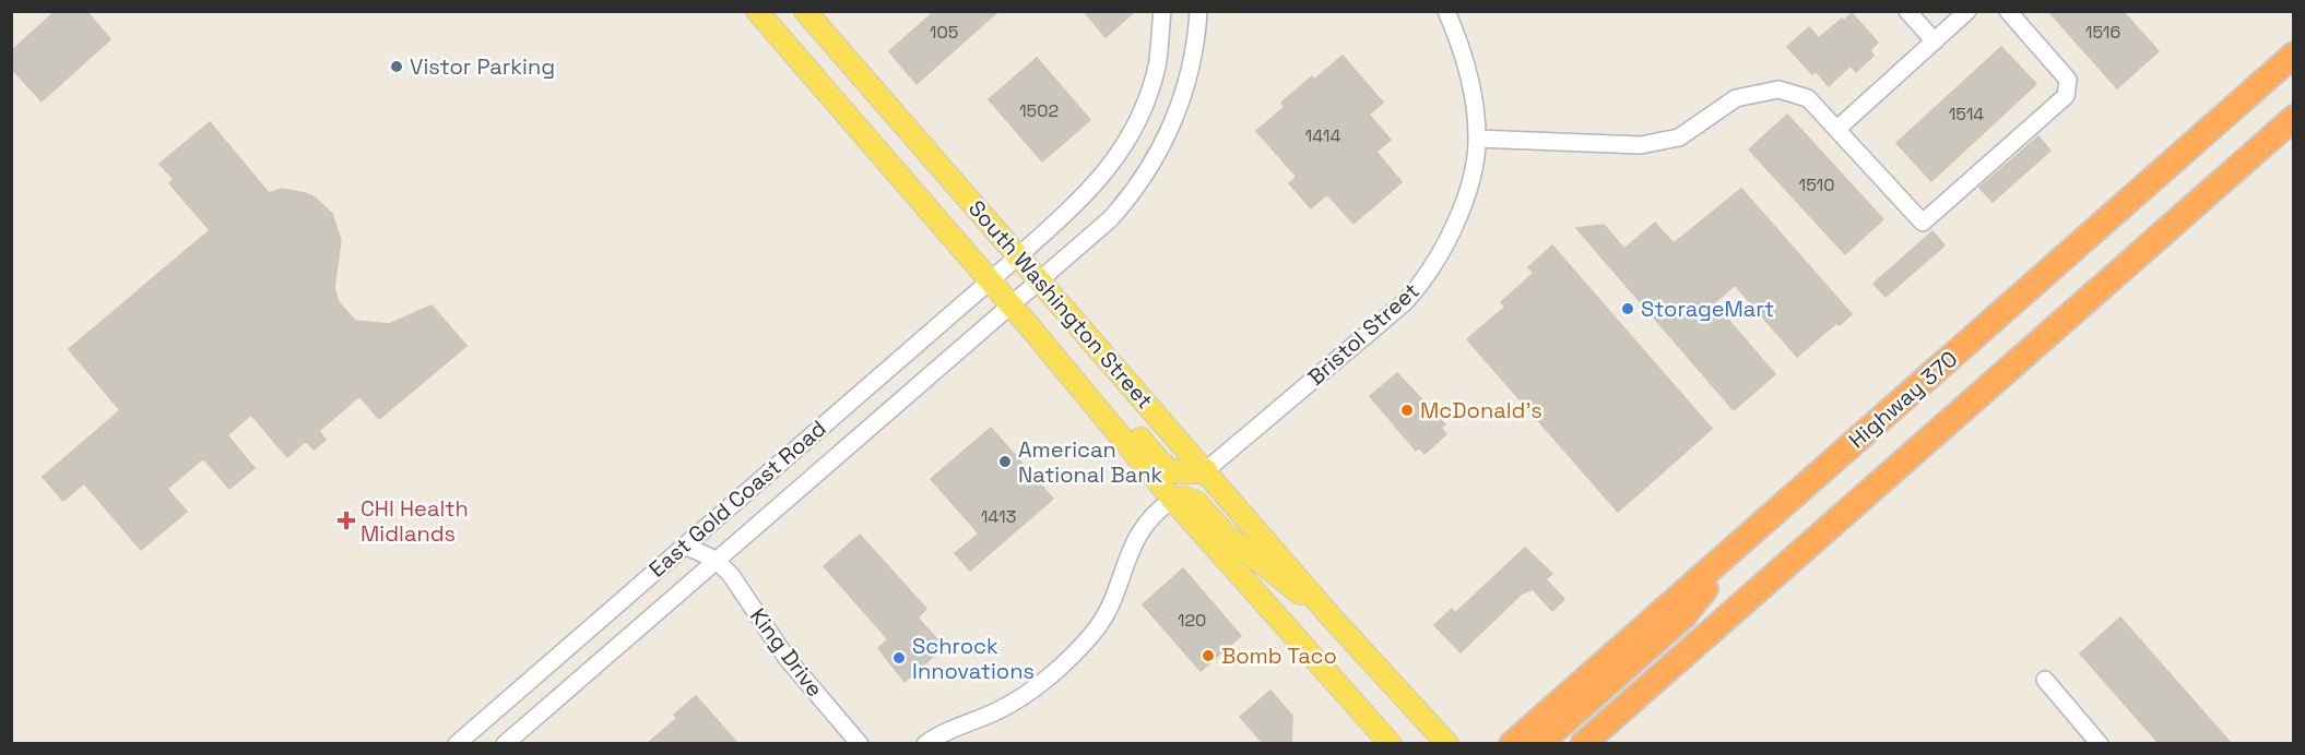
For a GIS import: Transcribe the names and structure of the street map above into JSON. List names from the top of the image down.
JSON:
{
  "streets": {
    "highway": ["Highway 370"],
    "main road": ["South Washington Street"],
    "street": ["Bristol Street", "East Gold Coast Road", "King Drive"]
  },
  "crossings": [
    ["South Washington Street", "Bristol Street"],
    ["South Washington Street", "East Gold Coast Road"],
    ["East Gold Coast Road", "King Drive"]
  ],
  "places": {
    "other": [
      "Vistor Parking",
      "StorageMart",
      "McDonald's",
      "American National Bank",
      "Bomb Taco",
      "Schrock Innovations"
    ],
    "health": ["CHI Health Midlands"]
  },
  "house_numbers": [
    "105",
    "1516",
    "1502",
    "1514",
    "1414",
    "1510",
    "1413",
    "120"
  ]
}
